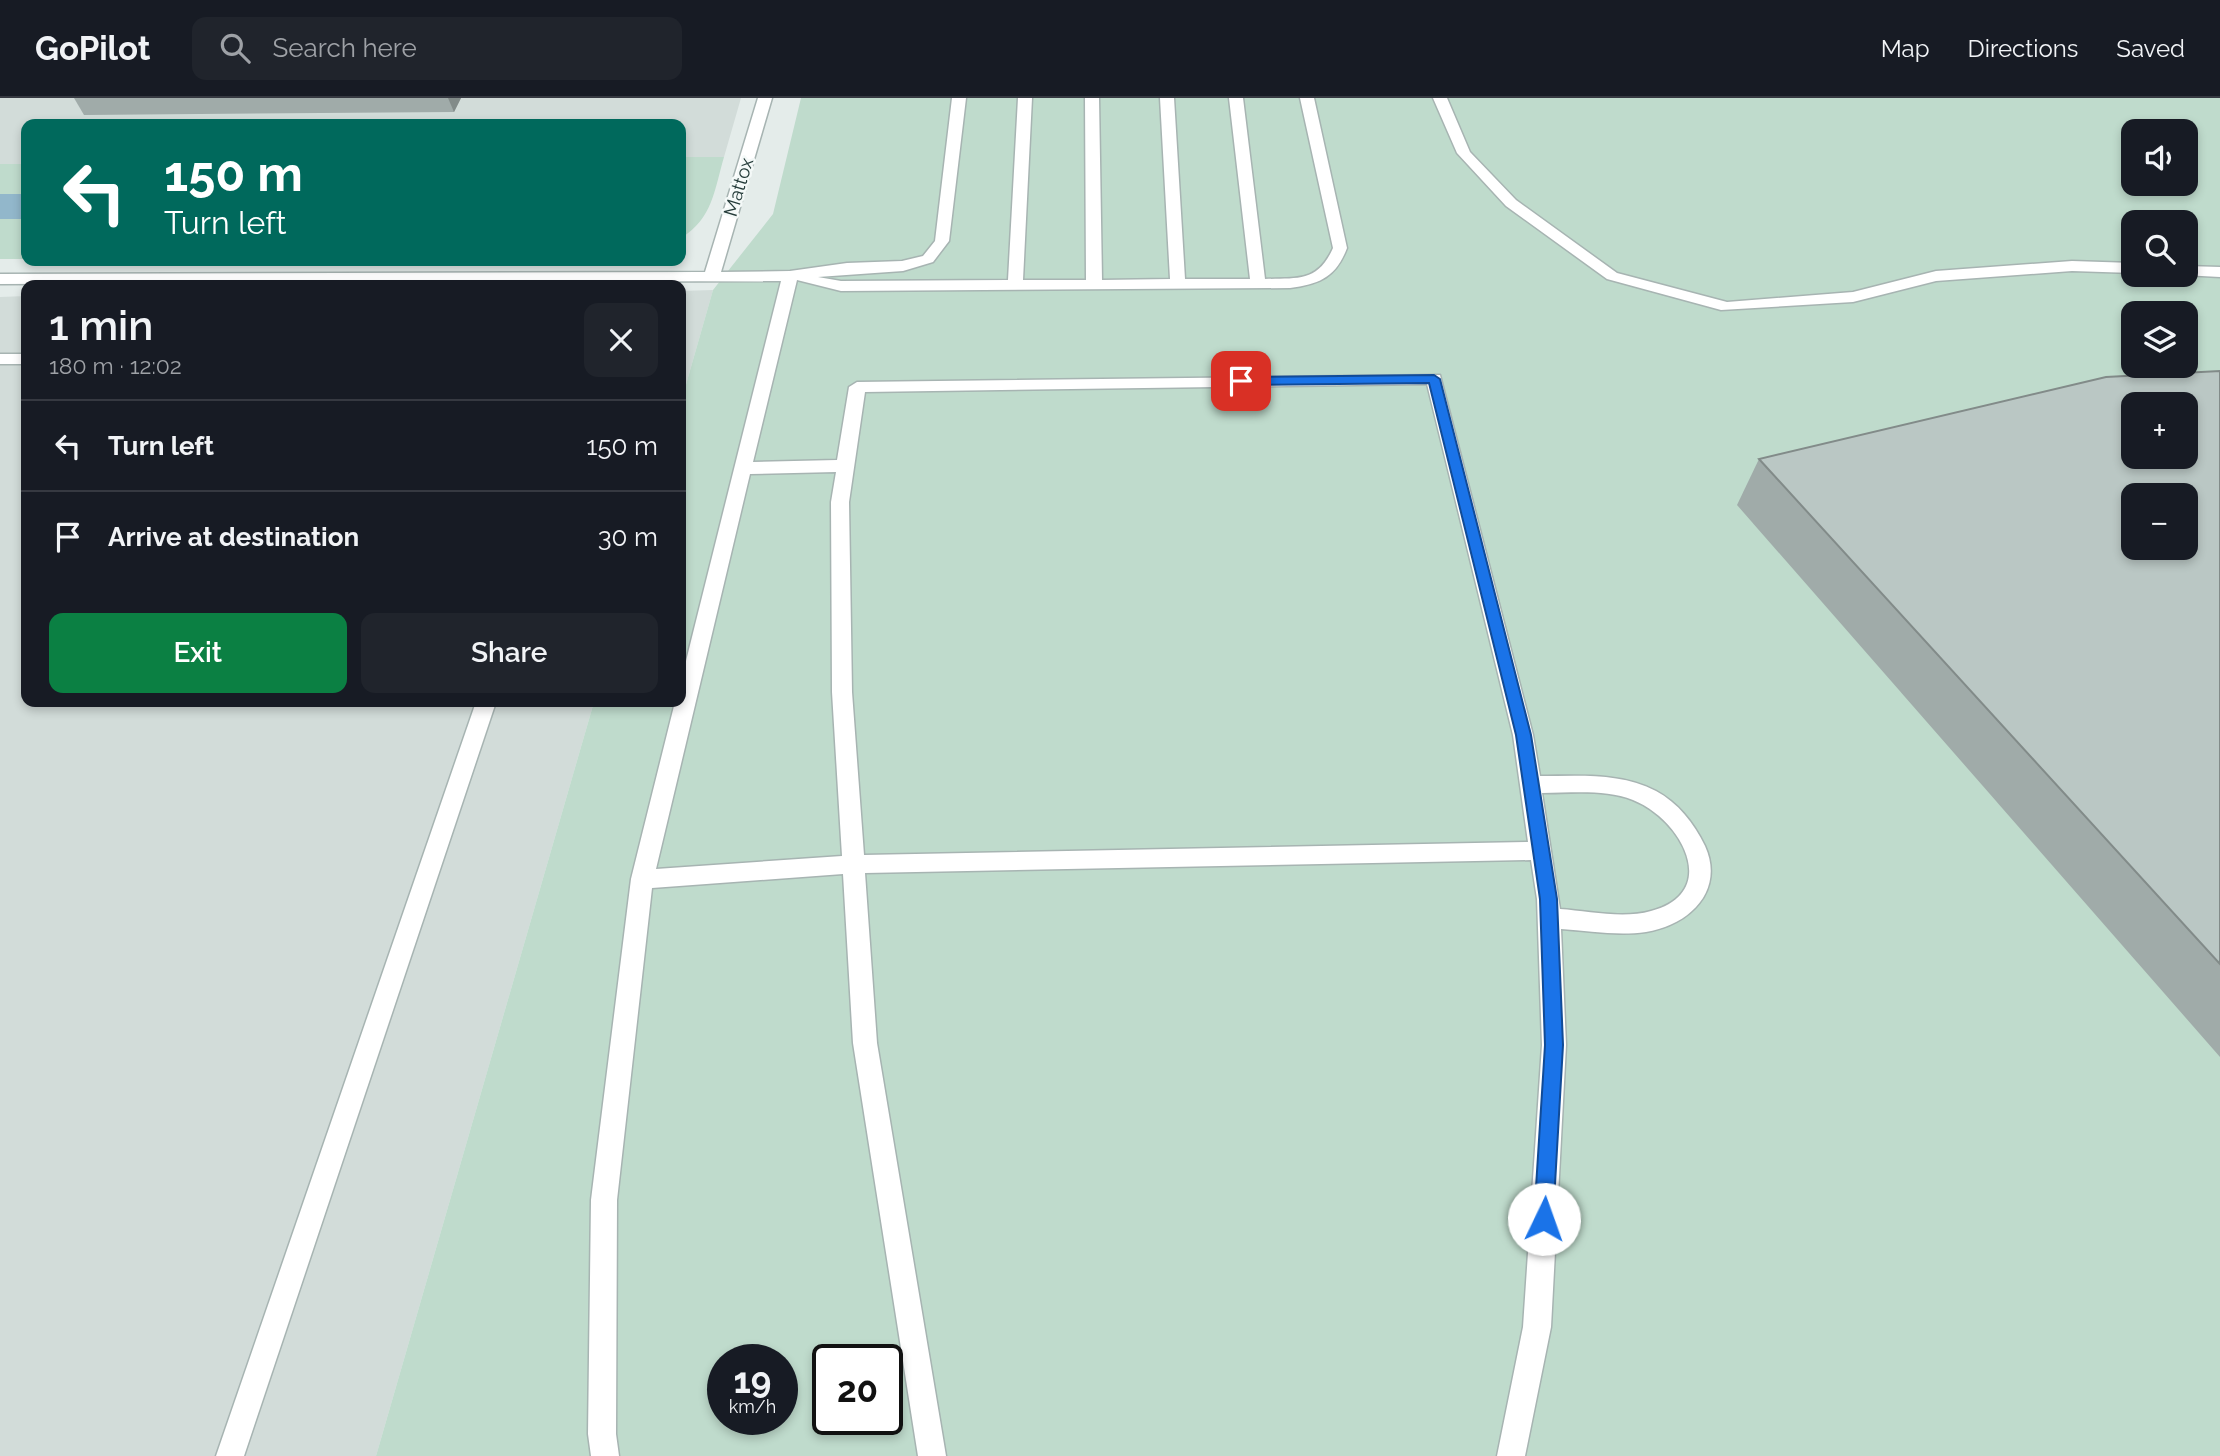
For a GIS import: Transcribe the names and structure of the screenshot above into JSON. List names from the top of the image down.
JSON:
{
  "streets": {
    "street": ["Mattox"]
  },
  "page": {
    "header": "GoPilot",
    "search": "Search here",
    "nav": ["Map", "Directions", "Saved"],
    "map_buttons": ["+", "−"],
    "turn": ["150 m", "Turn left"],
    "heading": ["1 min", "180 m · 12:02"],
    "list": [
      {
        "name": "Turn left",
        "value": "150 m"
      },
      {
        "name": "Arrive at destination",
        "value": "30 m"
      }
    ],
    "buttons": ["Exit", "Share"],
    "speed": "19 km/h",
    "limit": "20"
  }
}
